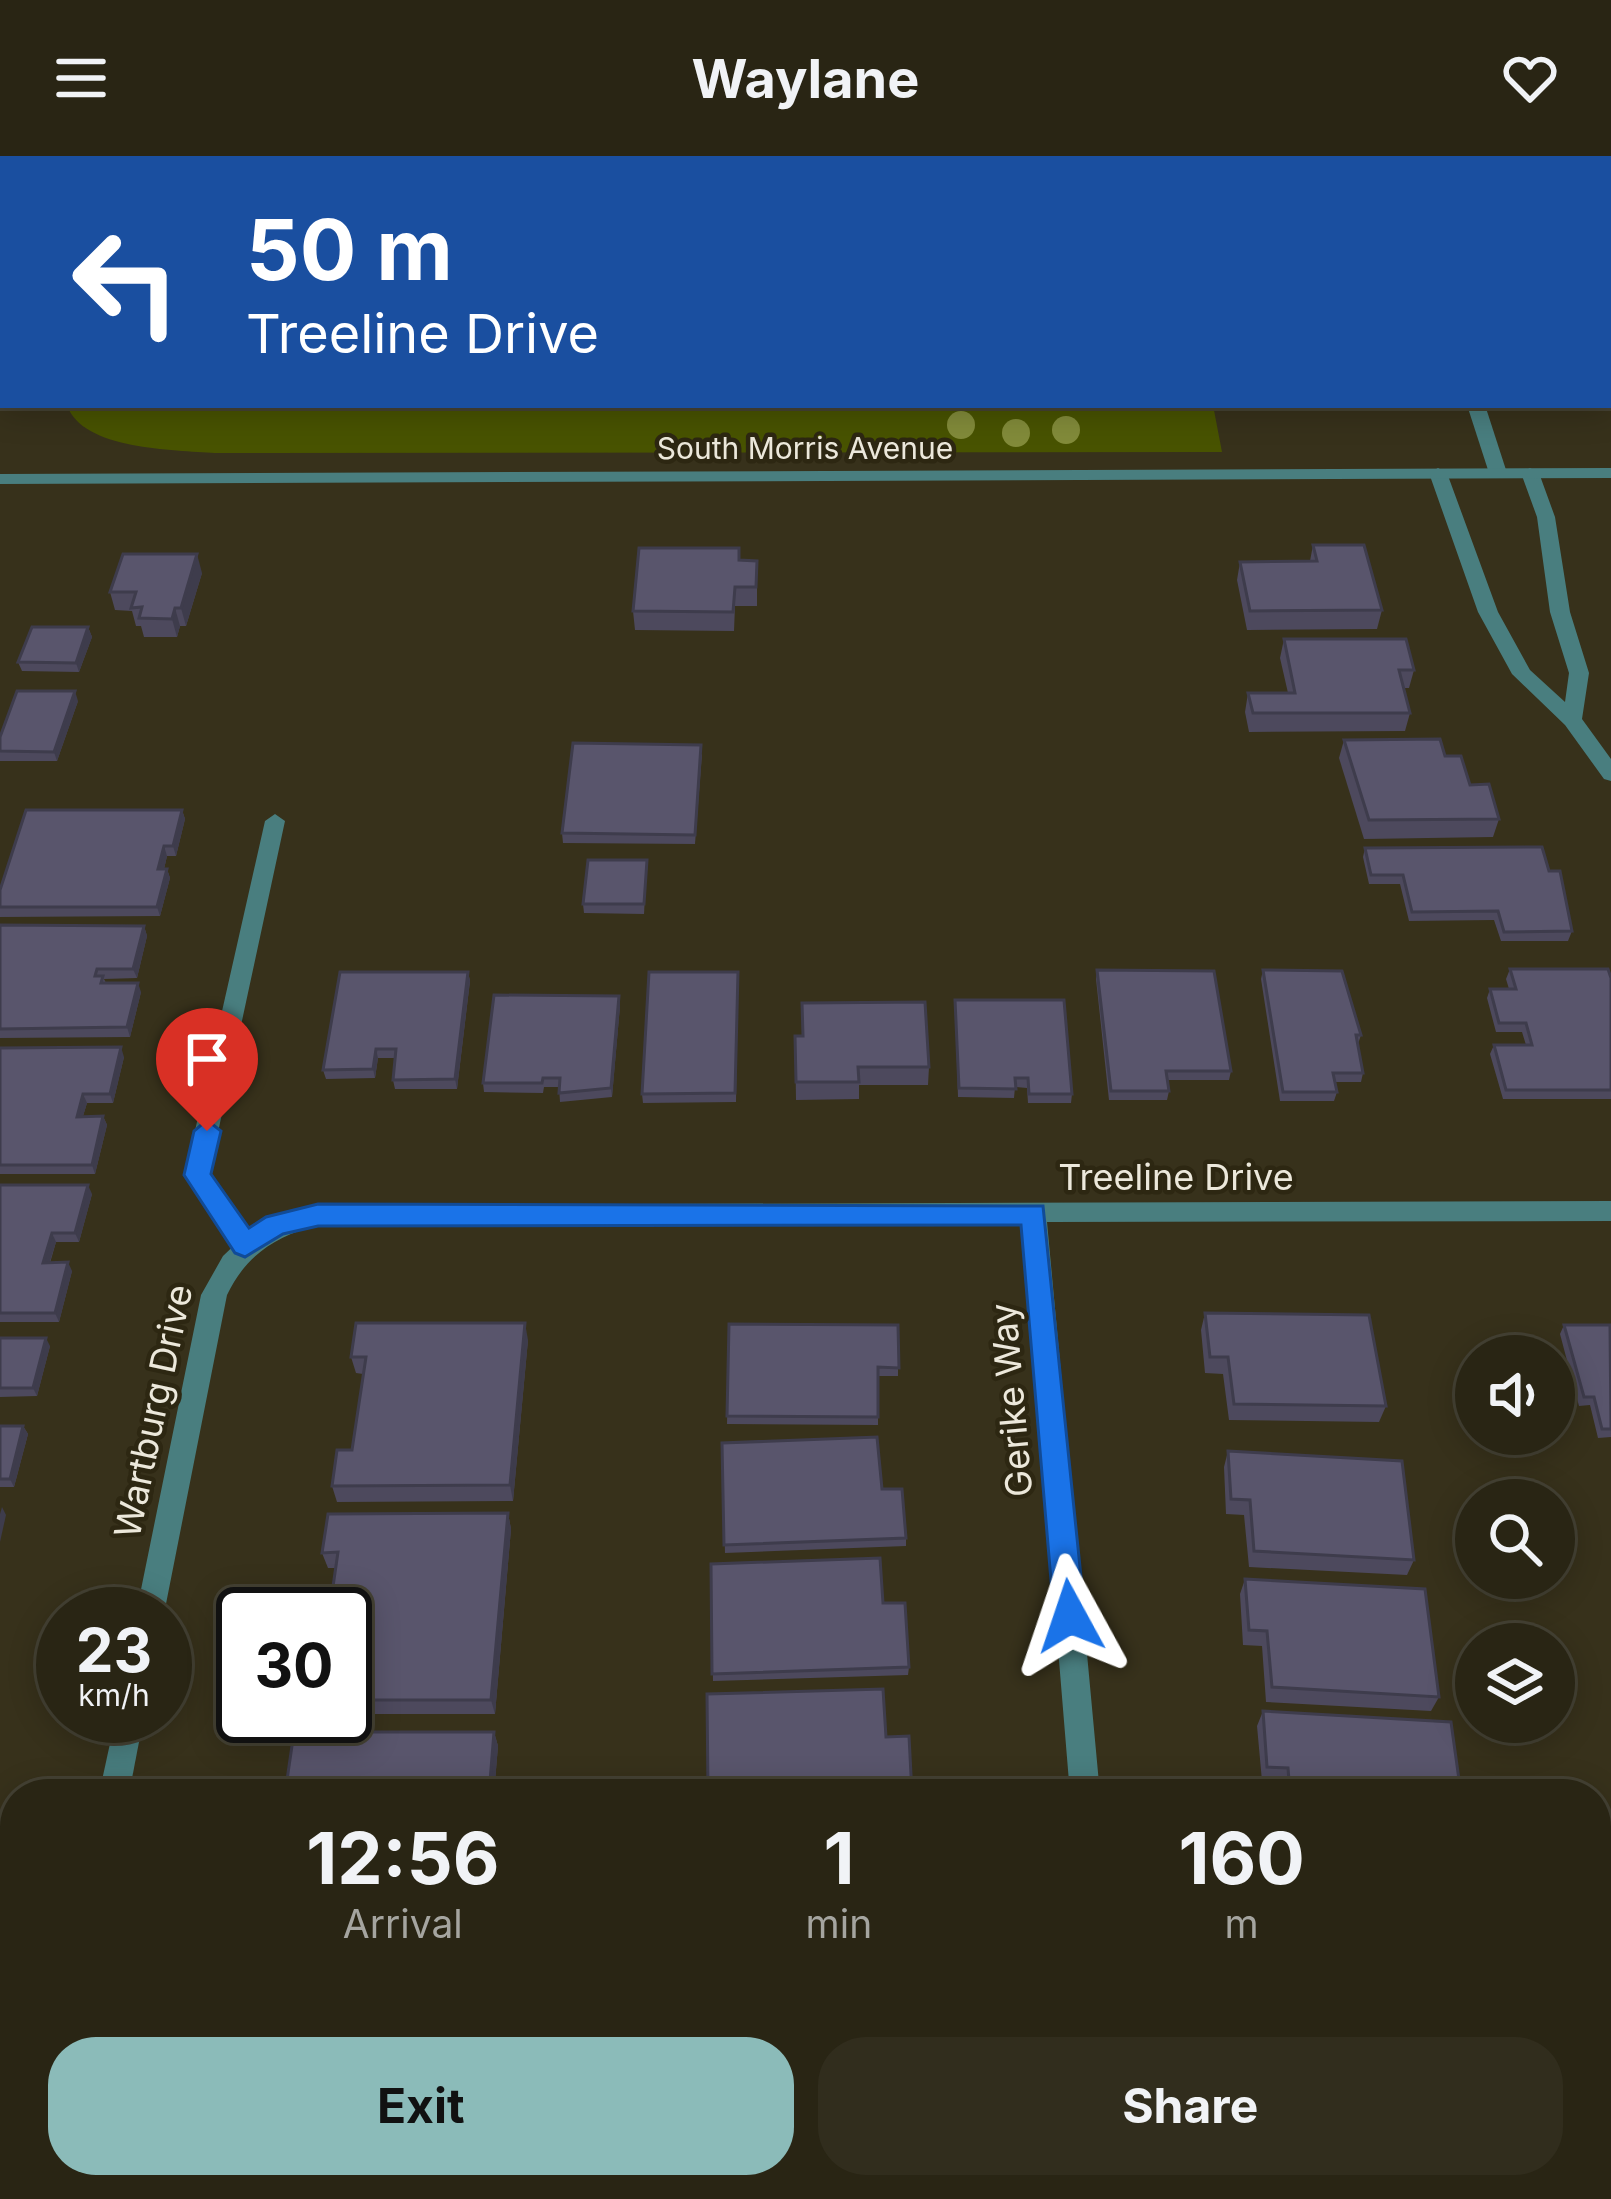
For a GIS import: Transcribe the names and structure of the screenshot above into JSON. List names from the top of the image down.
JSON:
{
  "streets": {
    "street": [
      "South Morris Avenue",
      "Treeline Drive",
      "Gerike Way",
      "Wartburg Drive"
    ]
  },
  "crossings": [
    ["Treeline Drive", "Gerike Way"],
    ["Treeline Drive", "Wartburg Drive"]
  ],
  "page": {
    "header": "Waylane",
    "turn": ["50 m", "Treeline Drive"],
    "speed": "23 km/h",
    "limit": "30",
    "eta": [
      "12:56",
      "Arrival",
      "1",
      "min",
      "160",
      "m"
    ],
    "buttons": ["Exit", "Share"]
  }
}
